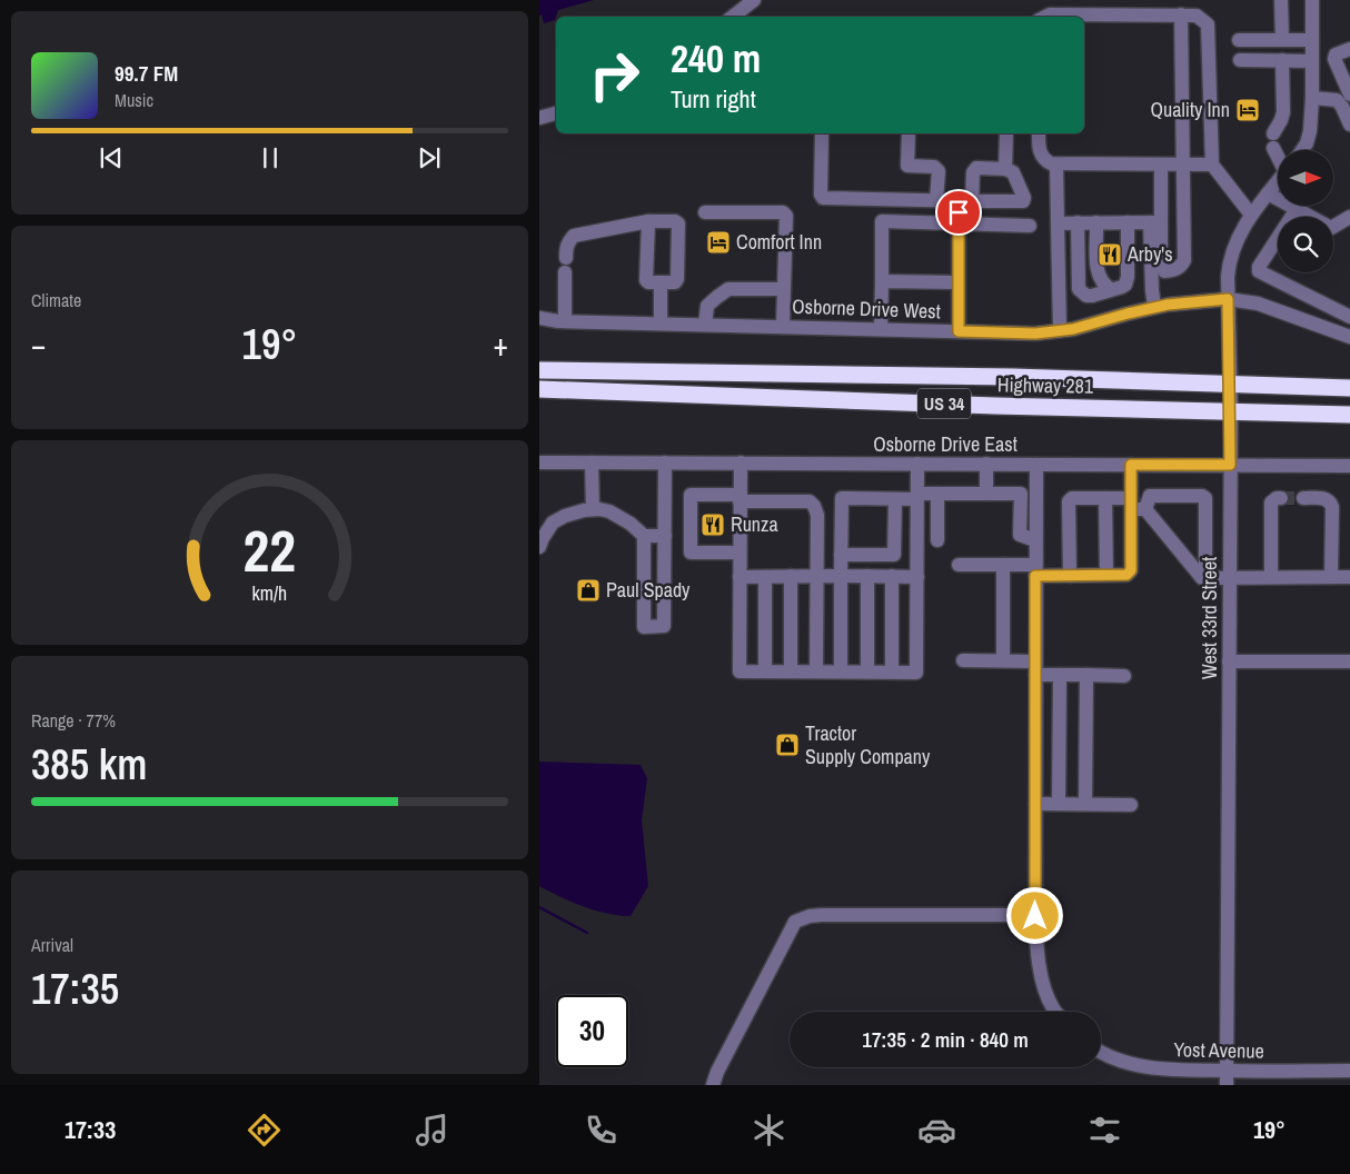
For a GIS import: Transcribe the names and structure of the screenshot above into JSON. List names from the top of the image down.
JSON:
{
  "streets": {
    "highway": ["Highway 281", "US 34"],
    "street": [
      "Osborne Drive West",
      "Osborne Drive East",
      "West 33rd Street",
      "Yost Avenue"
    ]
  },
  "crossings": [
    ["Osborne Drive West", "West 33rd Street"],
    ["Highway 281", "West 33rd Street"],
    ["Osborne Drive East", "West 33rd Street"],
    ["West 33rd Street", "Yost Avenue"]
  ],
  "places": {
    "hotel": ["Quality Inn", "Comfort Inn"],
    "restaurant": ["Arby's", "Runza"],
    "shop": ["Paul Spady", "Tractor Supply Company"]
  },
  "north": "right",
  "page": {
    "turn": ["240 m", "Turn right"],
    "song": ["99.7 FM", "Music"],
    "tile": [
      "Climate",
      ["Range · 77%", "385 km"],
      ["Arrival", "17:35"]
    ],
    "heat": ["−", "19°", "+"],
    "limit": "30",
    "trip": "17:35 · 2 min · 840 m",
    "tabs": ["17:33", "19°"],
    "gauge": ["22", "km/h"]
  }
}
